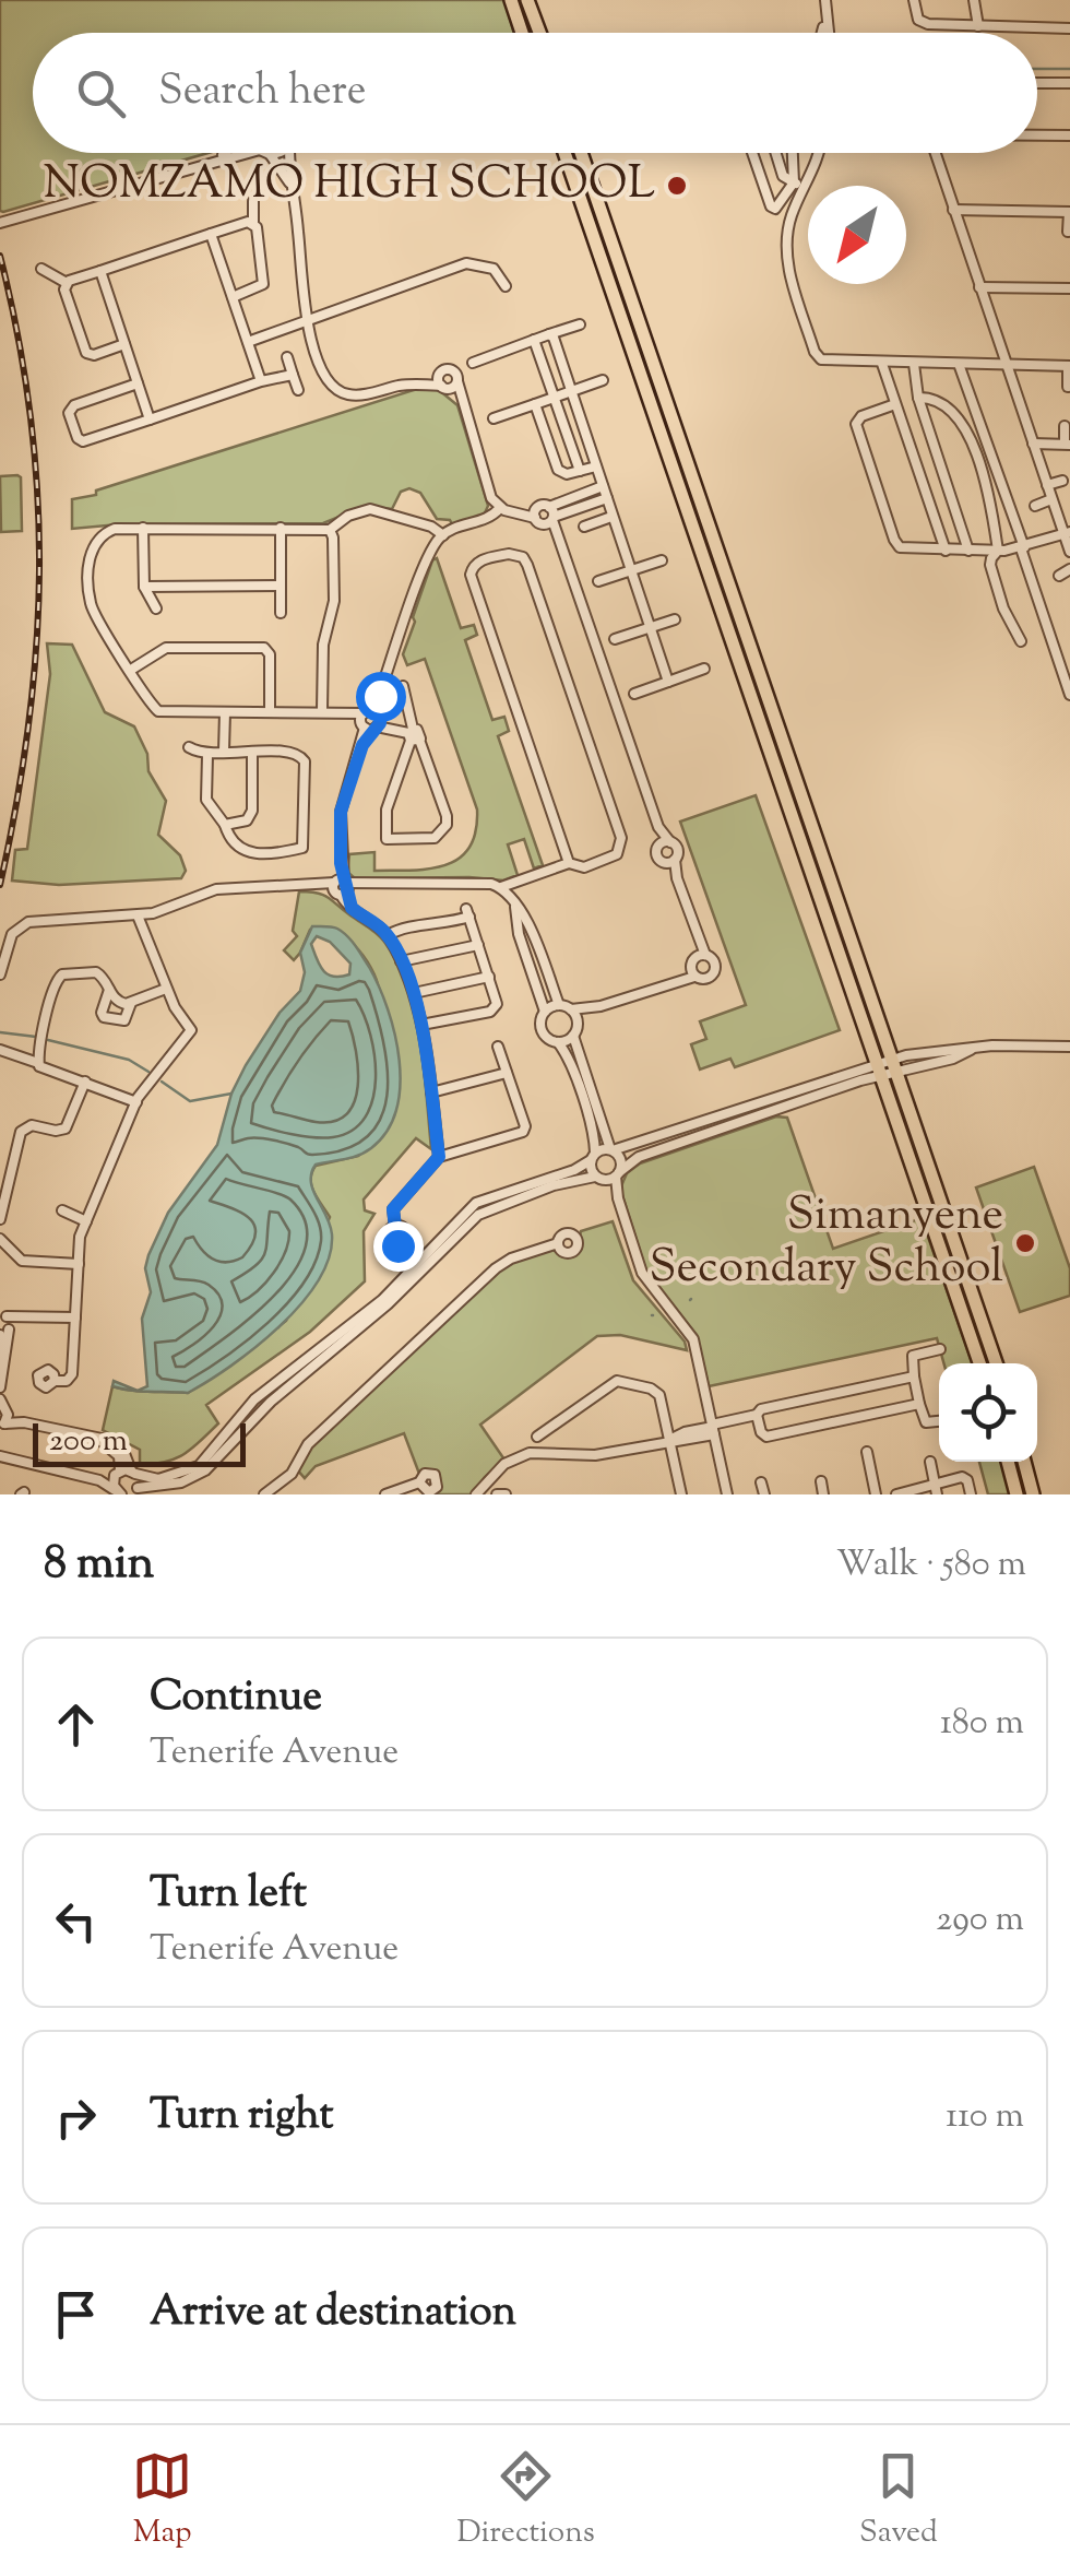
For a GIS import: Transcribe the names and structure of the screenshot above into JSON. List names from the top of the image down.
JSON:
{
  "places": ["NOMZAMO HIGH SCHOOL", "Simanyene Secondary School"],
  "scale_bar": "200 m",
  "north": "bottom left",
  "page": {
    "search": "Search here",
    "scale": "200 m",
    "heading": ["8 min", "Walk · 580 m"],
    "list": [
      ["Continue", "Tenerife Avenue", "180 m"],
      ["Turn left", "Tenerife Avenue", "290 m"],
      ["Turn right", "110 m"],
      "Arrive at destination"
    ],
    "nav": ["Map", "Directions", "Saved"]
  }
}
